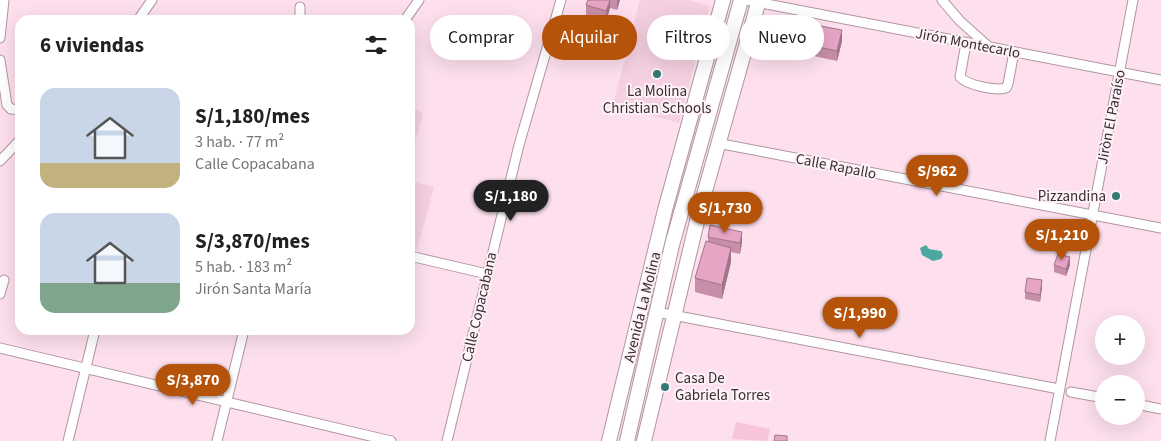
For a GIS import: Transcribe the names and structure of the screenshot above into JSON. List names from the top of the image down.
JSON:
{
  "streets": {
    "main road": ["Avenida La Molina"],
    "street": [
      "Jirón Montecarlo",
      "Jiròn El Paraíso",
      "Calle Rapallo",
      "Calle Copacabana"
    ]
  },
  "crossings": [
    ["Jirón Montecarlo", "Jiròn El Paraíso"],
    ["Jiròn El Paraíso", "Calle Rapallo"]
  ],
  "places": ["La Molina Christian Schools", "Pizzandina", "Casa De Gabriela Torres"],
  "page": {
    "chip": [
      "Comprar",
      "Alquilar",
      "Filtros",
      "Nuevo"
    ],
    "heading": "6 viviendas",
    "list": [
      {
        "name": "S/1,180/mes",
        "note": "3 hab. · 77 m² · Calle Copacabana"
      },
      {
        "name": "S/3,870/mes",
        "note": "5 hab. · 183 m² · Jirón Santa María"
      }
    ],
    "price": [
      "S/962",
      "S/1,180",
      "S/1,730",
      "S/1,210",
      "S/1,990",
      "S/3,870"
    ],
    "map_buttons": ["+", "−"]
  }
}
